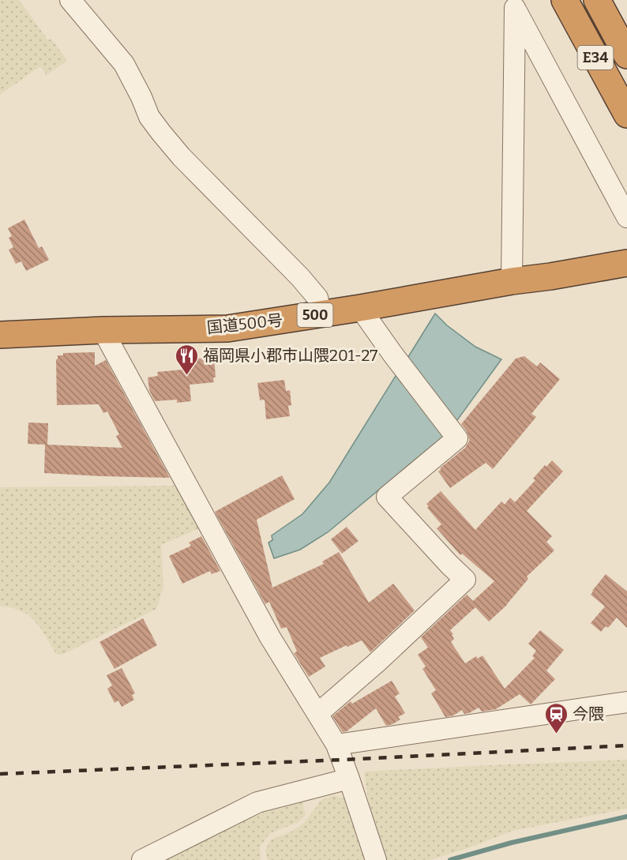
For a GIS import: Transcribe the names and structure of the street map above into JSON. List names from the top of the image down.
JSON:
{
  "streets": {
    "highway": ["E34", "500", "国道500号"]
  },
  "places": {
    "restaurant": ["福岡県小郡市山隈201-27"],
    "station": ["今隈"]
  }
}
